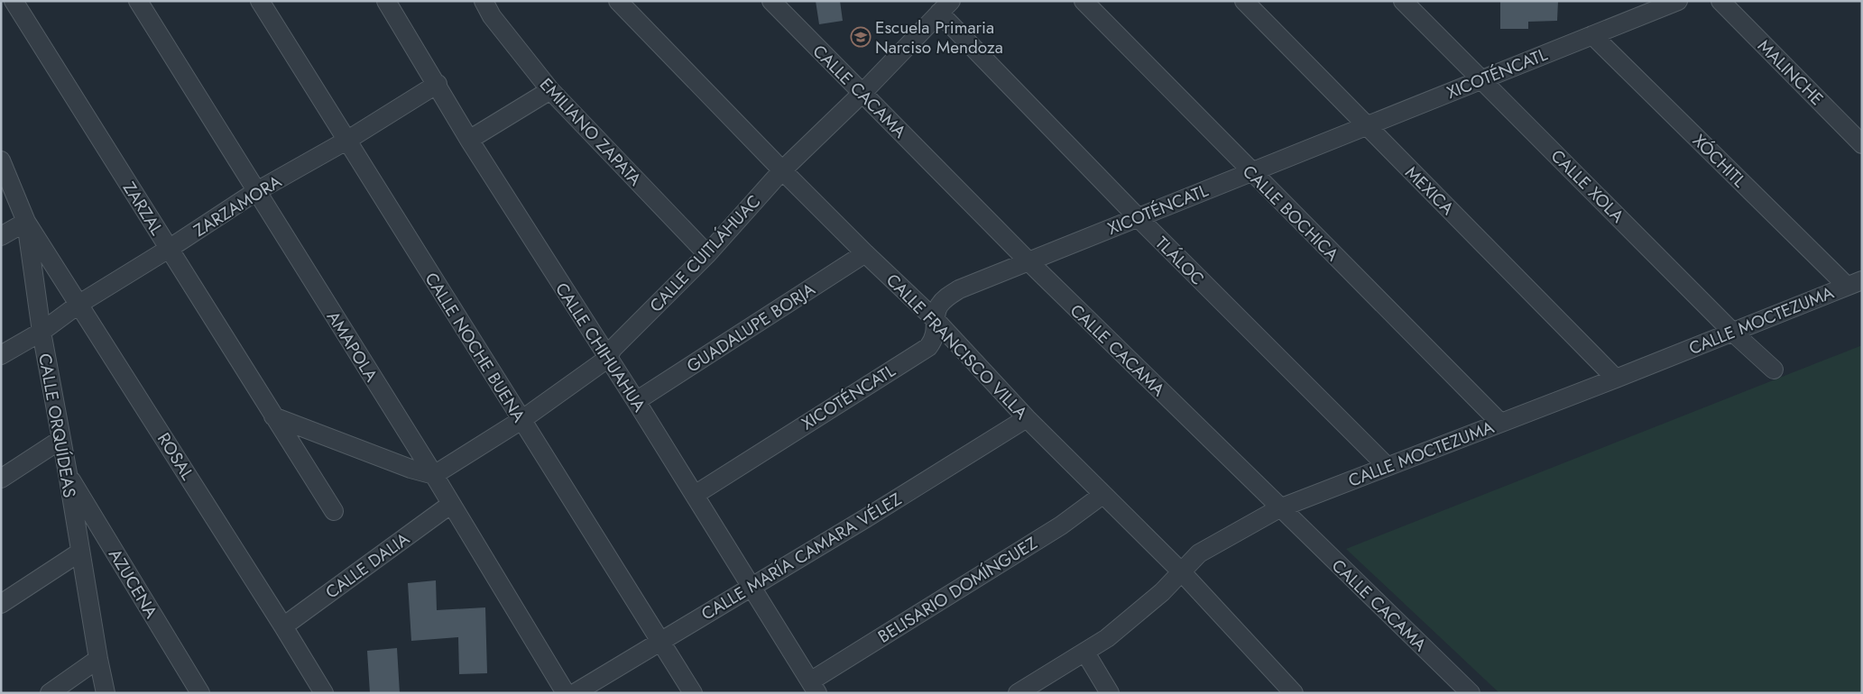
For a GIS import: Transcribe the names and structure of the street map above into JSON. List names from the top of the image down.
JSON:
{
  "streets": {
    "street": [
      "MALINCHE",
      "XICOTÉNCATL",
      "CALLE CACAMA",
      "EMILIANO ZAPATA",
      "XÓCHITL",
      "CALLE XOLA",
      "MEXICA",
      "ZARZAMORA",
      "ZARZAL",
      "CALLE BOCHICA",
      "CALLE CUITLÁHUAC",
      "TLÁLOC",
      "CALLE MOCTEZUMA",
      "GUADALUPE BORJA",
      "AMAPOLA",
      "CALLE FRANCISCO VILLA",
      "CALLE NOCHE BUENA",
      "CALLE CHIHUAHUA",
      "CALLE ORQUÍDEAS",
      "ROSAL",
      "CALLE MARÍA CAMARA VÉLEZ",
      "CALLE DALIA",
      "AZUCENA",
      "BELISARIO DOMÍNGUEZ"
    ]
  },
  "crossings": [
    ["XICOTÉNCATL", "CALLE CACAMA"],
    ["XICOTÉNCATL", "XÓCHITL"],
    ["XICOTÉNCATL", "CALLE XOLA"],
    ["XICOTÉNCATL", "MEXICA"],
    ["XICOTÉNCATL", "CALLE BOCHICA"],
    ["XICOTÉNCATL", "TLÁLOC"],
    ["XICOTÉNCATL", "CALLE FRANCISCO VILLA"],
    ["XICOTÉNCATL", "CALLE CHIHUAHUA"],
    ["CALLE CACAMA", "CALLE CUITLÁHUAC"],
    ["CALLE CACAMA", "CALLE MOCTEZUMA"],
    ["EMILIANO ZAPATA", "CALLE CUITLÁHUAC"],
    ["XÓCHITL", "CALLE MOCTEZUMA"],
    ["CALLE XOLA", "CALLE MOCTEZUMA"],
    ["MEXICA", "CALLE MOCTEZUMA"],
    ["ZARZAMORA", "ZARZAL"],
    ["ZARZAMORA", "AMAPOLA"],
    ["ZARZAMORA", "CALLE NOCHE BUENA"],
    ["ZARZAMORA", "CALLE CHIHUAHUA"],
    ["ZARZAMORA", "CALLE ORQUÍDEAS"],
    ["ZARZAMORA", "ROSAL"],
    ["CALLE BOCHICA", "CALLE MOCTEZUMA"],
    ["CALLE CUITLÁHUAC", "TLÁLOC"],
    ["CALLE CUITLÁHUAC", "AMAPOLA"],
    ["CALLE CUITLÁHUAC", "CALLE FRANCISCO VILLA"],
    ["CALLE CUITLÁHUAC", "CALLE NOCHE BUENA"],
    ["CALLE CUITLÁHUAC", "CALLE CHIHUAHUA"],
    ["TLÁLOC", "CALLE MOCTEZUMA"],
    ["CALLE MOCTEZUMA", "CALLE FRANCISCO VILLA"],
    ["GUADALUPE BORJA", "CALLE FRANCISCO VILLA"],
    ["GUADALUPE BORJA", "CALLE CHIHUAHUA"],
    ["AMAPOLA", "CALLE DALIA"],
    ["CALLE FRANCISCO VILLA", "CALLE MARÍA CAMARA VÉLEZ"],
    ["CALLE FRANCISCO VILLA", "BELISARIO DOMÍNGUEZ"],
    ["CALLE NOCHE BUENA", "CALLE MARÍA CAMARA VÉLEZ"],
    ["CALLE CHIHUAHUA", "CALLE MARÍA CAMARA VÉLEZ"],
    ["CALLE CHIHUAHUA", "BELISARIO DOMÍNGUEZ"],
    ["CALLE ORQUÍDEAS", "ROSAL"],
    ["CALLE ORQUÍDEAS", "AZUCENA"],
    ["ROSAL", "CALLE DALIA"]
  ],
  "places": {
    "school or university": ["Escuela Primaria Narciso Mendoza"]
  }
}
